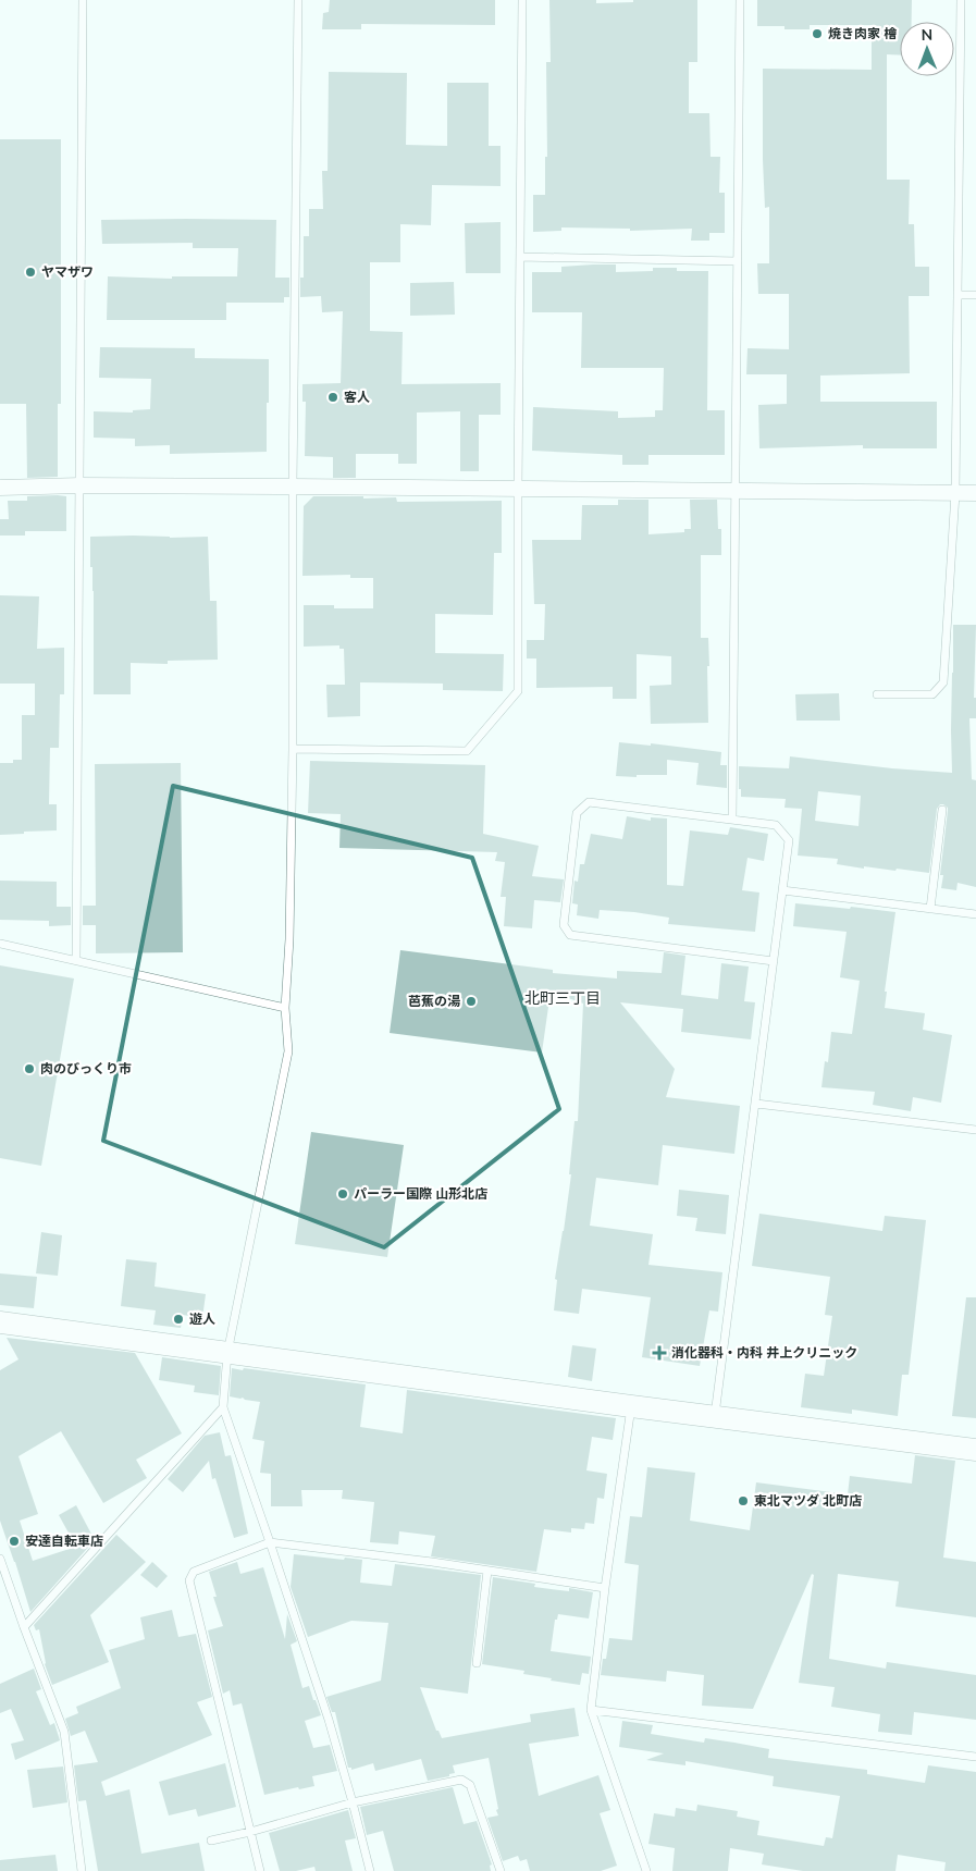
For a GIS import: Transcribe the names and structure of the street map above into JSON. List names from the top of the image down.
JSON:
{
  "districts": ["北町三丁目"],
  "places": {
    "other": [
      "焼き肉家 檜",
      "ヤマザワ",
      "客人",
      "芭蕉の湯",
      "肉のびっくり市",
      "パーラー国際 山形北店",
      "遊人",
      "東北マツダ 北町店",
      "安達自転車店"
    ],
    "health": ["消化器科・内科 井上クリニック"]
  },
  "north": "top"
}
